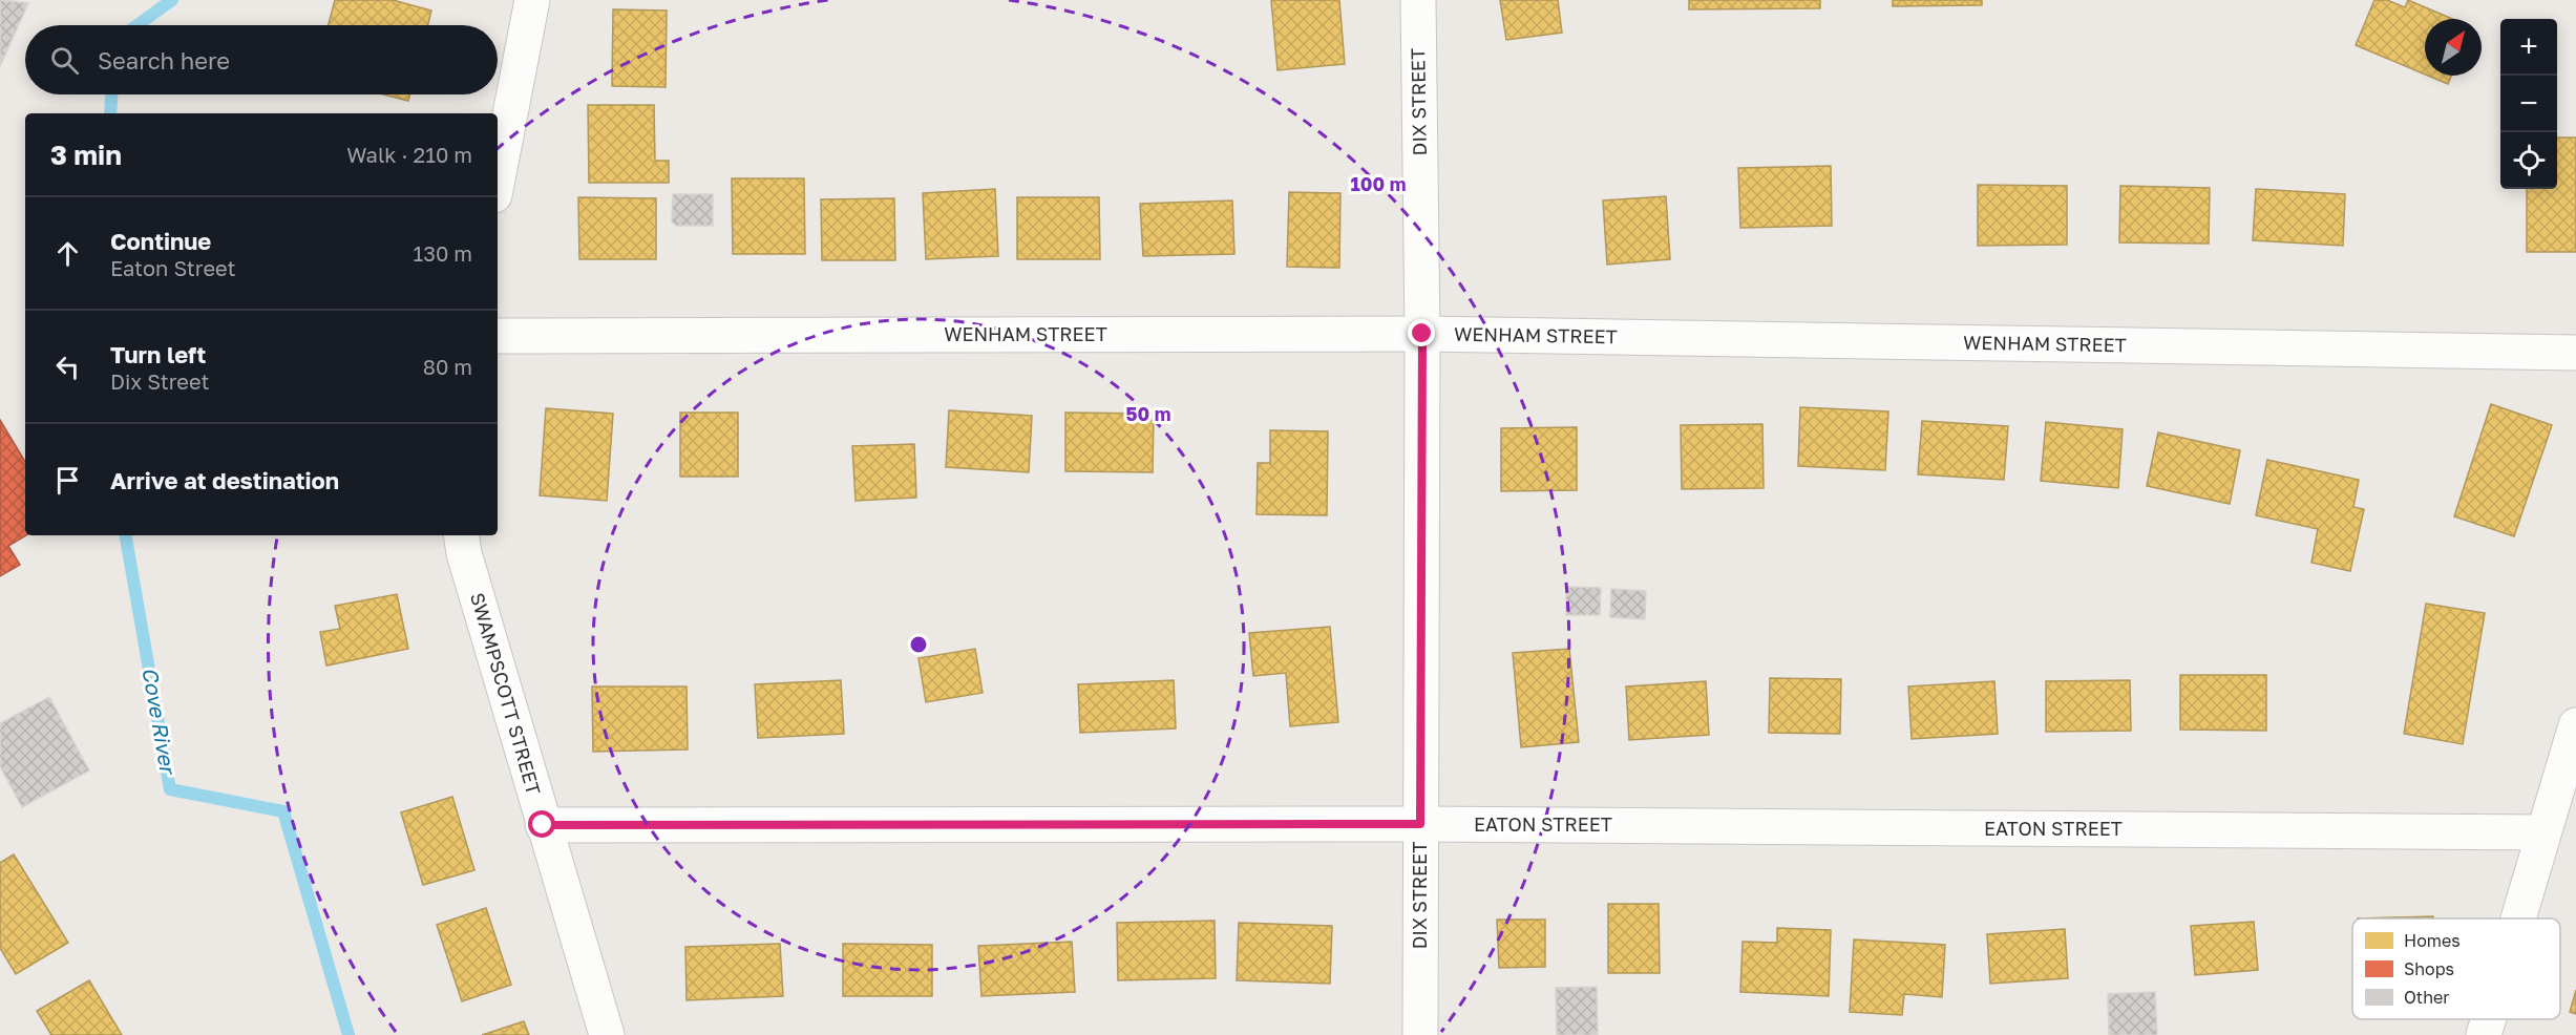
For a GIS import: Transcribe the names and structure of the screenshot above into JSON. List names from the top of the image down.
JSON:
{
  "streets": {
    "street": [
      "DIX STREET",
      "WENHAM STREET",
      "SWAMPSCOTT STREET",
      "EATON STREET"
    ]
  },
  "crossings": [
    ["DIX STREET", "WENHAM STREET"],
    ["DIX STREET", "EATON STREET"],
    ["SWAMPSCOTT STREET", "EATON STREET"]
  ],
  "water": ["Cove River"],
  "legend": ["Homes", "Shops", "Other"],
  "north": "top right",
  "page": {
    "map_buttons": ["+", "−"],
    "search": "Search here",
    "heading": ["3 min", "Walk · 210 m"],
    "list": [
      ["Continue", "Eaton Street", "130 m"],
      ["Turn left", "Dix Street", "80 m"],
      "Arrive at destination"
    ]
  },
  "rings": ["100 m", "50 m"]
}
